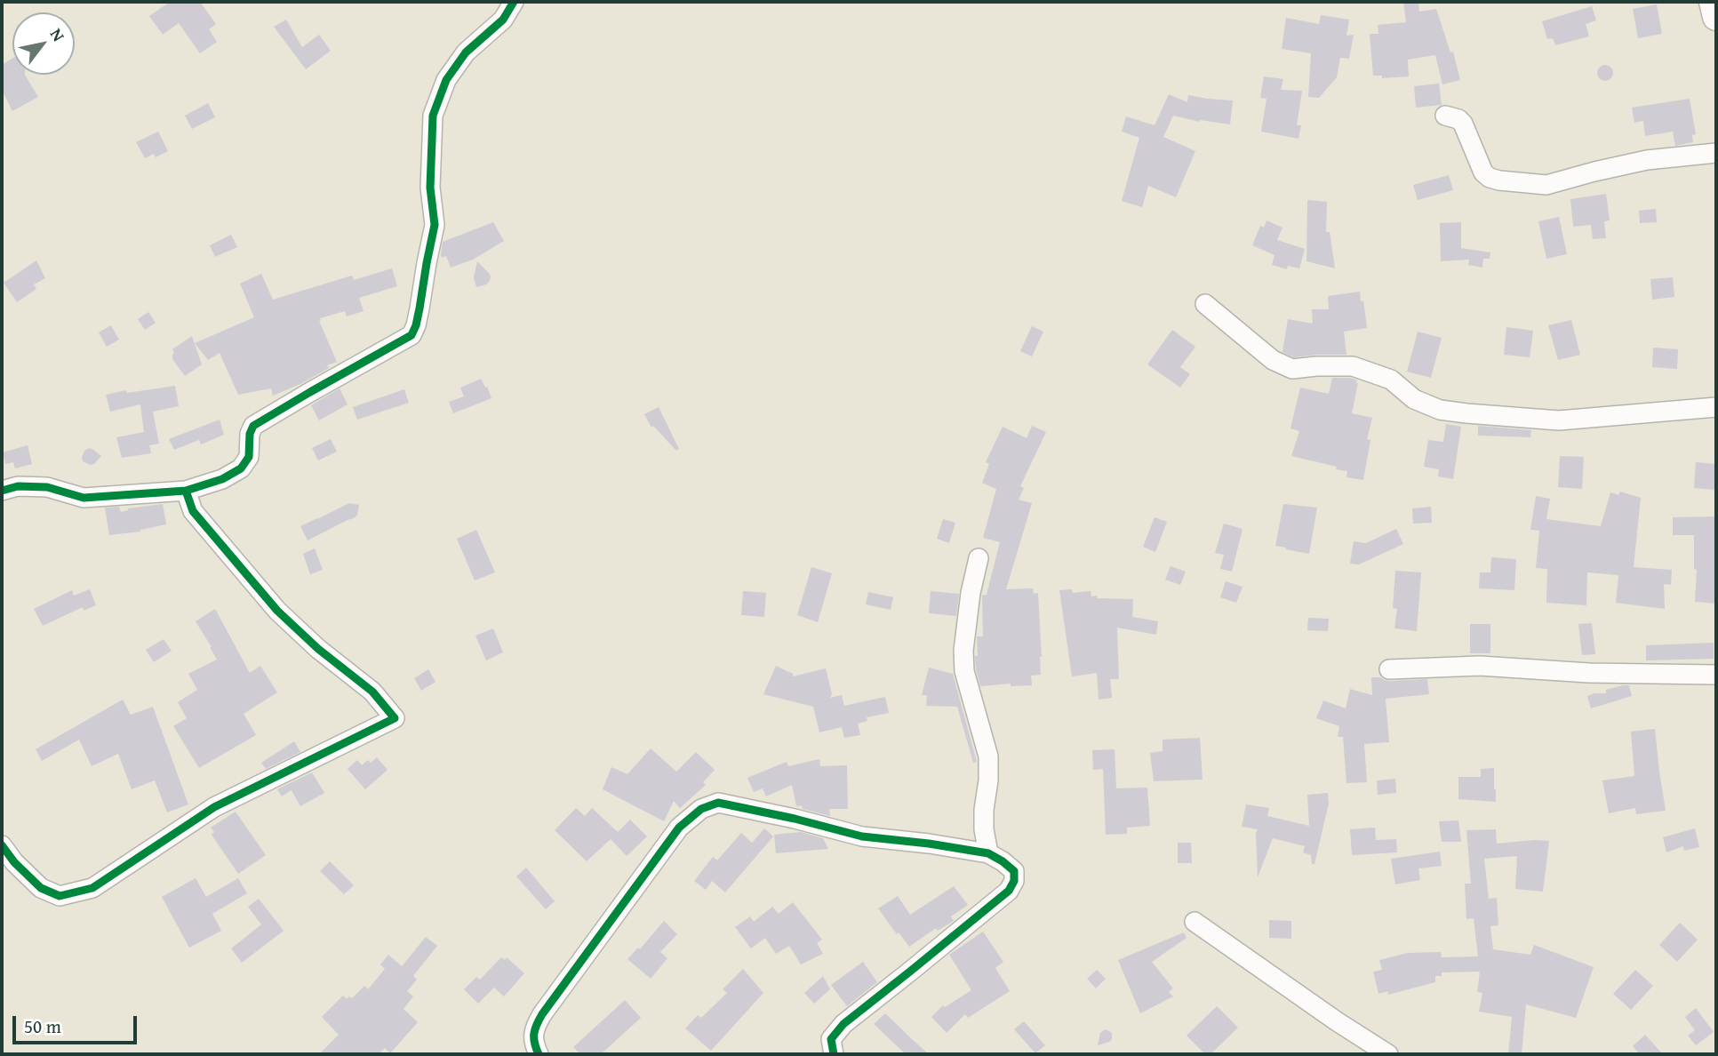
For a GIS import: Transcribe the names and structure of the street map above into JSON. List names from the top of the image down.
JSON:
{
  "scale_bar": "50 m",
  "north": "top right"
}
